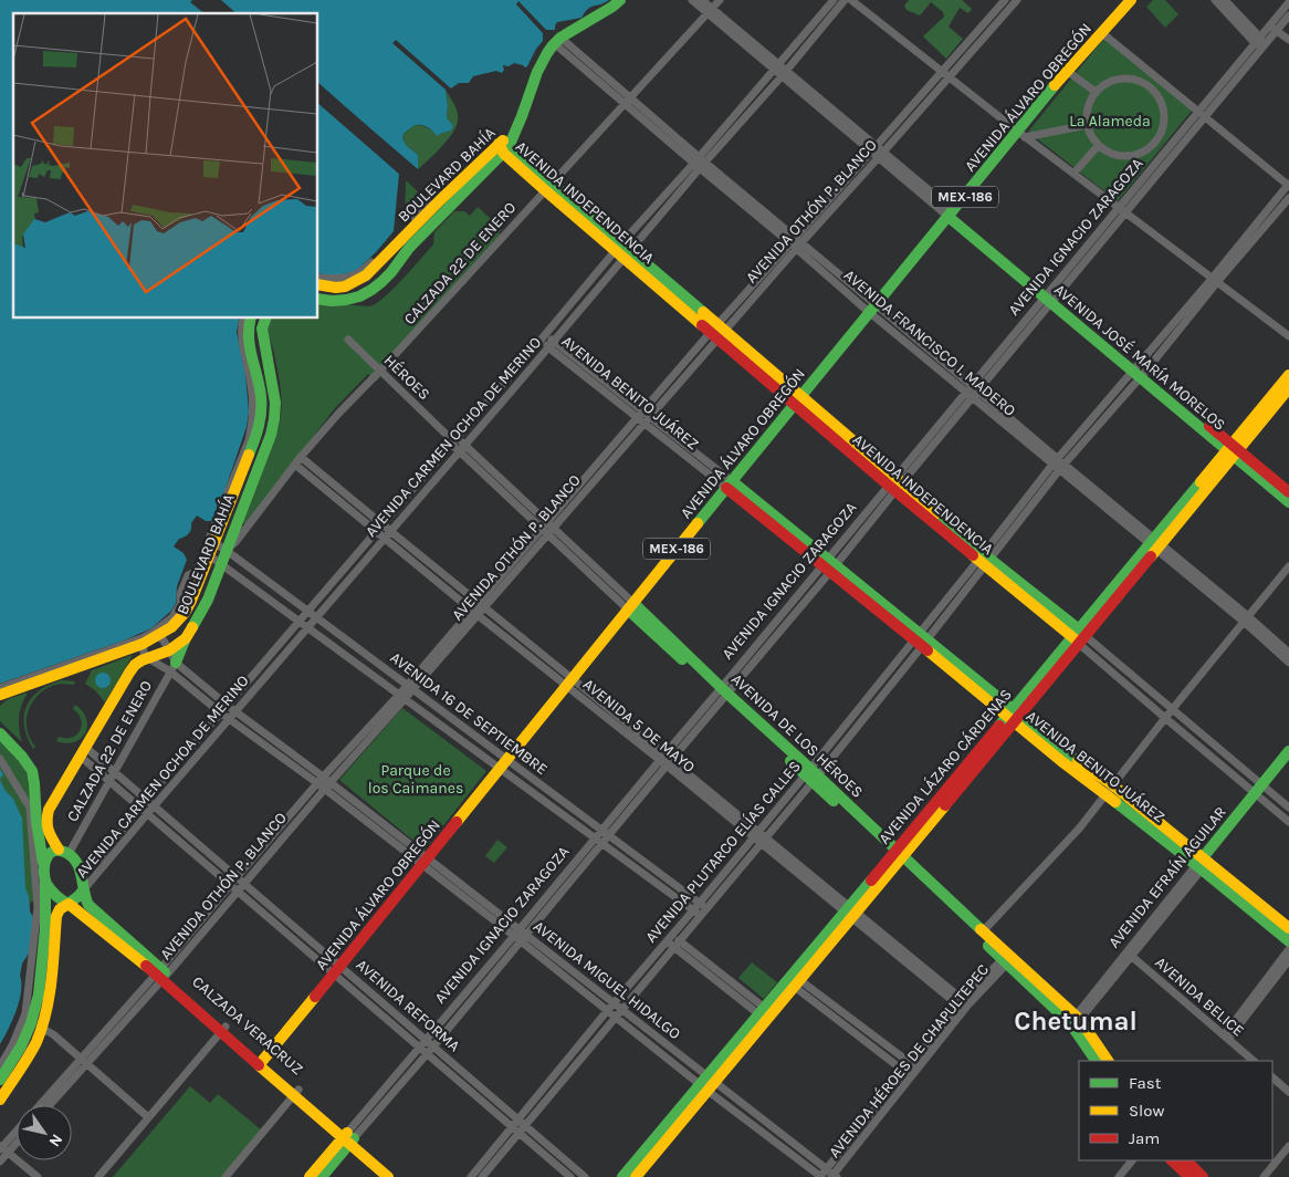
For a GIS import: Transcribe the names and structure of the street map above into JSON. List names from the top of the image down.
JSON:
{
  "streets": {
    "main road": [
      "AVENIDA ÁLVARO OBREGÓN",
      "BOULEVARD BAHÍA",
      "MEX-186",
      "AVENIDA INDEPENDENCIA",
      "AVENIDA IGNACIO ZARAGOZA",
      "AVENIDA JOSÉ MARÍA MORELOS",
      "AVENIDA BENITO JUÁREZ",
      "AVENIDA DE LOS HÉROES",
      "AVENIDA LÁZARO CÁRDENAS",
      "AVENIDA EFRAÍN AGUILAR",
      "CALZADA VERACRUZ"
    ],
    "street": [
      "AVENIDA OTHÓN P. BLANCO",
      "CALZADA 22 DE ENERO",
      "AVENIDA FRANCISCO I. MADERO",
      "HÉROES",
      "AVENIDA CARMEN OCHOA DE MERINO",
      "AVENIDA 16 DE SEPTIEMBRE",
      "AVENIDA 5 DE MAYO",
      "AVENIDA PLUTARCO ELÍAS CALLES",
      "AVENIDA MIGUEL HIDALGO",
      "AVENIDA BELICE",
      "AVENIDA REFORMA",
      "AVENIDA HÉROES DE CHAPULTEPEC"
    ]
  },
  "crossings": [
    ["AVENIDA ÁLVARO OBREGÓN", "AVENIDA INDEPENDENCIA"],
    ["AVENIDA ÁLVARO OBREGÓN", "AVENIDA FRANCISCO I. MADERO"],
    ["AVENIDA ÁLVARO OBREGÓN", "AVENIDA JOSÉ MARÍA MORELOS"],
    ["AVENIDA ÁLVARO OBREGÓN", "AVENIDA BENITO JUÁREZ"],
    ["AVENIDA ÁLVARO OBREGÓN", "AVENIDA 16 DE SEPTIEMBRE"],
    ["AVENIDA ÁLVARO OBREGÓN", "AVENIDA 5 DE MAYO"],
    ["AVENIDA ÁLVARO OBREGÓN", "AVENIDA DE LOS HÉROES"],
    ["AVENIDA ÁLVARO OBREGÓN", "AVENIDA MIGUEL HIDALGO"],
    ["AVENIDA ÁLVARO OBREGÓN", "AVENIDA REFORMA"],
    ["AVENIDA ÁLVARO OBREGÓN", "CALZADA VERACRUZ"],
    ["BOULEVARD BAHÍA", "AVENIDA INDEPENDENCIA"],
    ["BOULEVARD BAHÍA", "CALZADA 22 DE ENERO"],
    ["BOULEVARD BAHÍA", "AVENIDA FRANCISCO I. MADERO"],
    ["BOULEVARD BAHÍA", "AVENIDA CARMEN OCHOA DE MERINO"],
    ["BOULEVARD BAHÍA", "AVENIDA 16 DE SEPTIEMBRE"],
    ["BOULEVARD BAHÍA", "AVENIDA MIGUEL HIDALGO"],
    ["BOULEVARD BAHÍA", "AVENIDA REFORMA"],
    ["BOULEVARD BAHÍA", "CALZADA VERACRUZ"],
    ["AVENIDA INDEPENDENCIA", "AVENIDA OTHÓN P. BLANCO"],
    ["AVENIDA INDEPENDENCIA", "AVENIDA IGNACIO ZARAGOZA"],
    ["AVENIDA INDEPENDENCIA", "CALZADA 22 DE ENERO"],
    ["AVENIDA INDEPENDENCIA", "AVENIDA CARMEN OCHOA DE MERINO"],
    ["AVENIDA INDEPENDENCIA", "AVENIDA LÁZARO CÁRDENAS"],
    ["AVENIDA INDEPENDENCIA", "AVENIDA PLUTARCO ELÍAS CALLES"],
    ["AVENIDA INDEPENDENCIA", "AVENIDA EFRAÍN AGUILAR"],
    ["AVENIDA OTHÓN P. BLANCO", "AVENIDA FRANCISCO I. MADERO"],
    ["AVENIDA OTHÓN P. BLANCO", "AVENIDA JOSÉ MARÍA MORELOS"],
    ["AVENIDA OTHÓN P. BLANCO", "AVENIDA BENITO JUÁREZ"],
    ["AVENIDA OTHÓN P. BLANCO", "AVENIDA 16 DE SEPTIEMBRE"],
    ["AVENIDA OTHÓN P. BLANCO", "AVENIDA 5 DE MAYO"],
    ["AVENIDA OTHÓN P. BLANCO", "AVENIDA DE LOS HÉROES"],
    ["AVENIDA OTHÓN P. BLANCO", "AVENIDA MIGUEL HIDALGO"],
    ["AVENIDA OTHÓN P. BLANCO", "AVENIDA REFORMA"],
    ["AVENIDA OTHÓN P. BLANCO", "CALZADA VERACRUZ"],
    ["AVENIDA IGNACIO ZARAGOZA", "AVENIDA FRANCISCO I. MADERO"],
    ["AVENIDA IGNACIO ZARAGOZA", "AVENIDA JOSÉ MARÍA MORELOS"],
    ["AVENIDA IGNACIO ZARAGOZA", "AVENIDA BENITO JUÁREZ"],
    ["AVENIDA IGNACIO ZARAGOZA", "AVENIDA 16 DE SEPTIEMBRE"],
    ["AVENIDA IGNACIO ZARAGOZA", "AVENIDA 5 DE MAYO"],
    ["AVENIDA IGNACIO ZARAGOZA", "AVENIDA DE LOS HÉROES"],
    ["AVENIDA IGNACIO ZARAGOZA", "AVENIDA MIGUEL HIDALGO"],
    ["AVENIDA IGNACIO ZARAGOZA", "AVENIDA REFORMA"],
    ["AVENIDA IGNACIO ZARAGOZA", "CALZADA VERACRUZ"],
    ["CALZADA 22 DE ENERO", "AVENIDA FRANCISCO I. MADERO"],
    ["CALZADA 22 DE ENERO", "AVENIDA JOSÉ MARÍA MORELOS"],
    ["CALZADA 22 DE ENERO", "HÉROES"],
    ["CALZADA 22 DE ENERO", "AVENIDA CARMEN OCHOA DE MERINO"],
    ["CALZADA 22 DE ENERO", "AVENIDA 16 DE SEPTIEMBRE"],
    ["CALZADA 22 DE ENERO", "AVENIDA 5 DE MAYO"],
    ["CALZADA 22 DE ENERO", "AVENIDA MIGUEL HIDALGO"],
    ["CALZADA 22 DE ENERO", "AVENIDA REFORMA"],
    ["CALZADA 22 DE ENERO", "CALZADA VERACRUZ"],
    ["AVENIDA FRANCISCO I. MADERO", "AVENIDA CARMEN OCHOA DE MERINO"],
    ["AVENIDA FRANCISCO I. MADERO", "AVENIDA LÁZARO CÁRDENAS"],
    ["AVENIDA FRANCISCO I. MADERO", "AVENIDA PLUTARCO ELÍAS CALLES"],
    ["AVENIDA JOSÉ MARÍA MORELOS", "AVENIDA CARMEN OCHOA DE MERINO"],
    ["AVENIDA JOSÉ MARÍA MORELOS", "AVENIDA LÁZARO CÁRDENAS"],
    ["AVENIDA JOSÉ MARÍA MORELOS", "AVENIDA PLUTARCO ELÍAS CALLES"],
    ["AVENIDA BENITO JUÁREZ", "AVENIDA CARMEN OCHOA DE MERINO"],
    ["AVENIDA BENITO JUÁREZ", "AVENIDA LÁZARO CÁRDENAS"],
    ["AVENIDA BENITO JUÁREZ", "AVENIDA PLUTARCO ELÍAS CALLES"],
    ["AVENIDA BENITO JUÁREZ", "AVENIDA EFRAÍN AGUILAR"],
    ["AVENIDA CARMEN OCHOA DE MERINO", "AVENIDA 16 DE SEPTIEMBRE"],
    ["AVENIDA CARMEN OCHOA DE MERINO", "AVENIDA 5 DE MAYO"],
    ["AVENIDA CARMEN OCHOA DE MERINO", "AVENIDA DE LOS HÉROES"],
    ["AVENIDA CARMEN OCHOA DE MERINO", "AVENIDA MIGUEL HIDALGO"],
    ["AVENIDA CARMEN OCHOA DE MERINO", "AVENIDA REFORMA"],
    ["AVENIDA CARMEN OCHOA DE MERINO", "CALZADA VERACRUZ"],
    ["AVENIDA 16 DE SEPTIEMBRE", "AVENIDA PLUTARCO ELÍAS CALLES"],
    ["AVENIDA 5 DE MAYO", "AVENIDA LÁZARO CÁRDENAS"],
    ["AVENIDA 5 DE MAYO", "AVENIDA PLUTARCO ELÍAS CALLES"],
    ["AVENIDA 5 DE MAYO", "AVENIDA HÉROES DE CHAPULTEPEC"],
    ["AVENIDA DE LOS HÉROES", "AVENIDA LÁZARO CÁRDENAS"],
    ["AVENIDA DE LOS HÉROES", "AVENIDA PLUTARCO ELÍAS CALLES"],
    ["AVENIDA DE LOS HÉROES", "AVENIDA EFRAÍN AGUILAR"],
    ["AVENIDA DE LOS HÉROES", "AVENIDA HÉROES DE CHAPULTEPEC"],
    ["AVENIDA LÁZARO CÁRDENAS", "AVENIDA MIGUEL HIDALGO"],
    ["AVENIDA PLUTARCO ELÍAS CALLES", "AVENIDA MIGUEL HIDALGO"],
    ["AVENIDA PLUTARCO ELÍAS CALLES", "AVENIDA REFORMA"],
    ["AVENIDA EFRAÍN AGUILAR", "AVENIDA BELICE"],
    ["AVENIDA MIGUEL HIDALGO", "AVENIDA HÉROES DE CHAPULTEPEC"]
  ],
  "districts": ["Chetumal"],
  "parks": ["La Alameda", "Parque de los Caimanes"],
  "legend": ["Fast", "Slow", "Jam"],
  "north": "bottom right"
}
